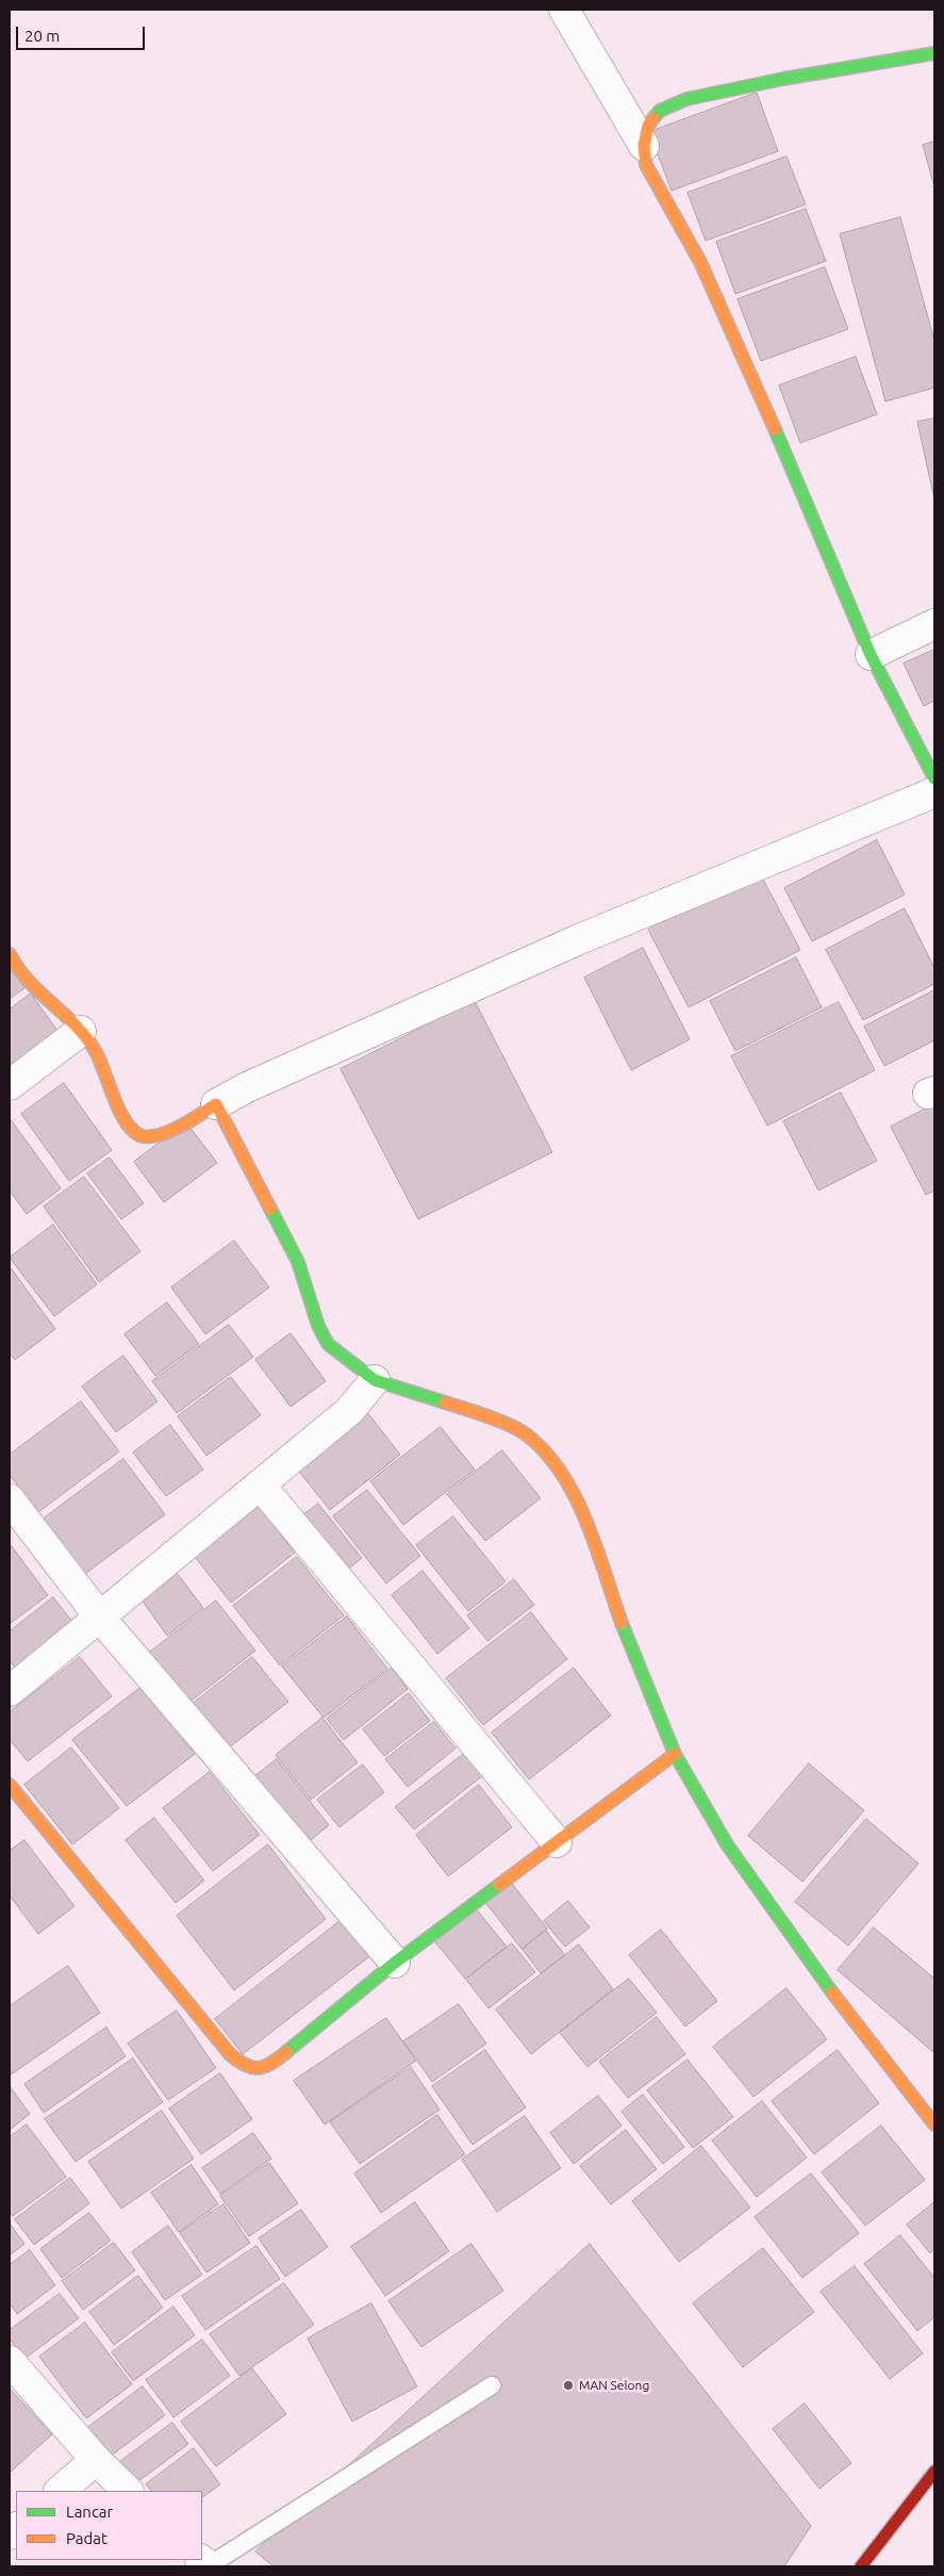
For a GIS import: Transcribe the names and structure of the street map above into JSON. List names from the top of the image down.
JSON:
{
  "places": ["MAN Selong"],
  "legend": ["Lancar", "Padat"],
  "scale_bar": "20 m"
}
